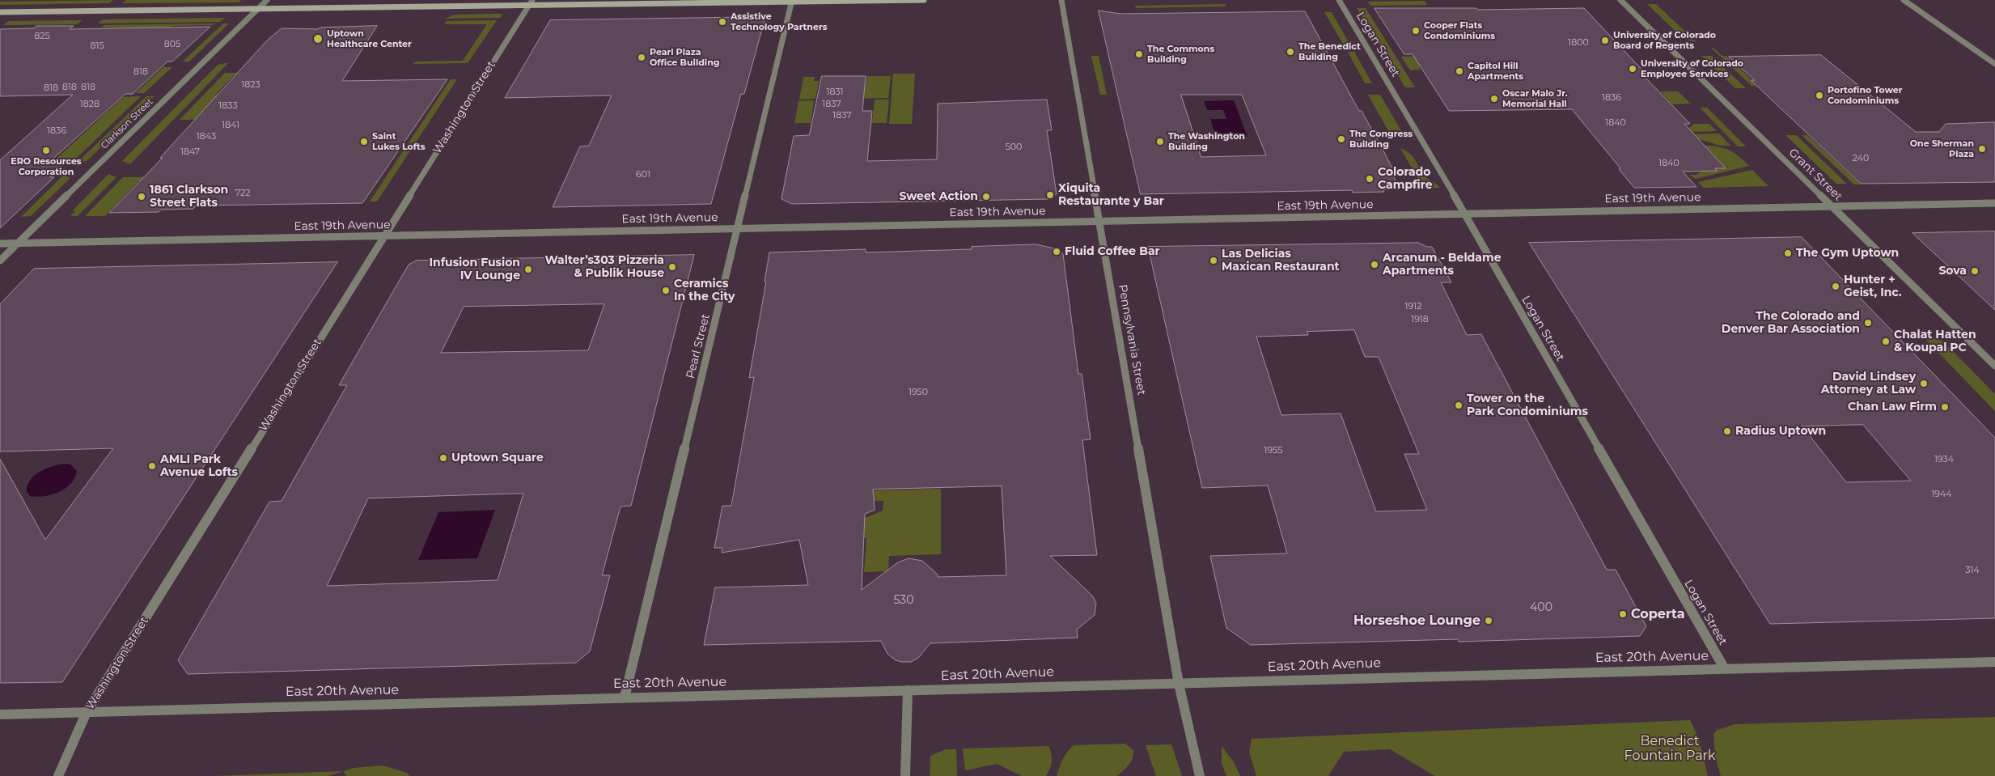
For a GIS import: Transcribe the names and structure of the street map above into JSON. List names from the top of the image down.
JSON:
{
  "streets": {
    "street": [
      "Logan Street",
      "Washington Street",
      "Clarkson Street",
      "Grant Street",
      "East 19th Avenue",
      "Pennsylvania Street",
      "Pearl Street",
      "East 20th Avenue"
    ]
  },
  "crossings": [
    ["Logan Street", "East 19th Avenue"],
    ["Logan Street", "East 20th Avenue"],
    ["Washington Street", "East 19th Avenue"],
    ["Washington Street", "East 20th Avenue"],
    ["Clarkson Street", "East 19th Avenue"],
    ["Grant Street", "East 19th Avenue"],
    ["East 19th Avenue", "Pennsylvania Street"],
    ["East 19th Avenue", "Pearl Street"],
    ["Pennsylvania Street", "East 20th Avenue"],
    ["Pearl Street", "East 20th Avenue"]
  ],
  "parks": ["Benedict Fountain Park"],
  "places": [
    "Assistive Technology Partners",
    "Cooper Flats Condominiums",
    "Uptown Healthcare Center",
    "University of Colorado Board of Regents",
    "The Benedict Building",
    "The Commons Building",
    "Pearl Plaza Office Building",
    "University of Colorado Employee Services",
    "Capitol Hill Apartments",
    "Portofino Tower Condominiums",
    "Oscar Malo Jr. Memorial Hall",
    "The Congress Building",
    "Saint Lukes Lofts",
    "The Washington Building",
    "One Sherman Plaza",
    "ERO Resources Corporation",
    "Colorado Campfire",
    "Xiquita Restaurante y Bar",
    "1861 Clarkson Street Flats",
    "Sweet Action",
    "Fluid Coffee Bar",
    "The Gym Uptown",
    "Las Delicias Maxican Restaurant",
    "Arcanum - Beldame Apartments",
    "Walter’s303 Pizzeria & Publik House",
    "Infusion Fusion IV Lounge",
    "Sova",
    "Hunter + Geist, Inc.",
    "Ceramics In the City",
    "The Colorado and Denver Bar Association",
    "Chalat Hatten & Koupal PC",
    "David Lindsey Attorney at Law",
    "Tower on the Park Condominiums",
    "Chan Law Firm",
    "Radius Uptown",
    "Uptown Square",
    "AMLI Park Avenue Lofts",
    "Coperta",
    "Horseshoe Lounge"
  ],
  "house_numbers": [
    "825",
    "1800",
    "805",
    "815",
    "818",
    "1823",
    "818",
    "818",
    "818",
    "1831",
    "1836",
    "1828",
    "1837",
    "1833",
    "1837",
    "1840",
    "1841",
    "1836",
    "1843",
    "500",
    "1847",
    "240",
    "1840",
    "601",
    "722",
    "1912",
    "1918",
    "1950",
    "1955",
    "1934",
    "1944",
    "314",
    "530",
    "400"
  ]
}
